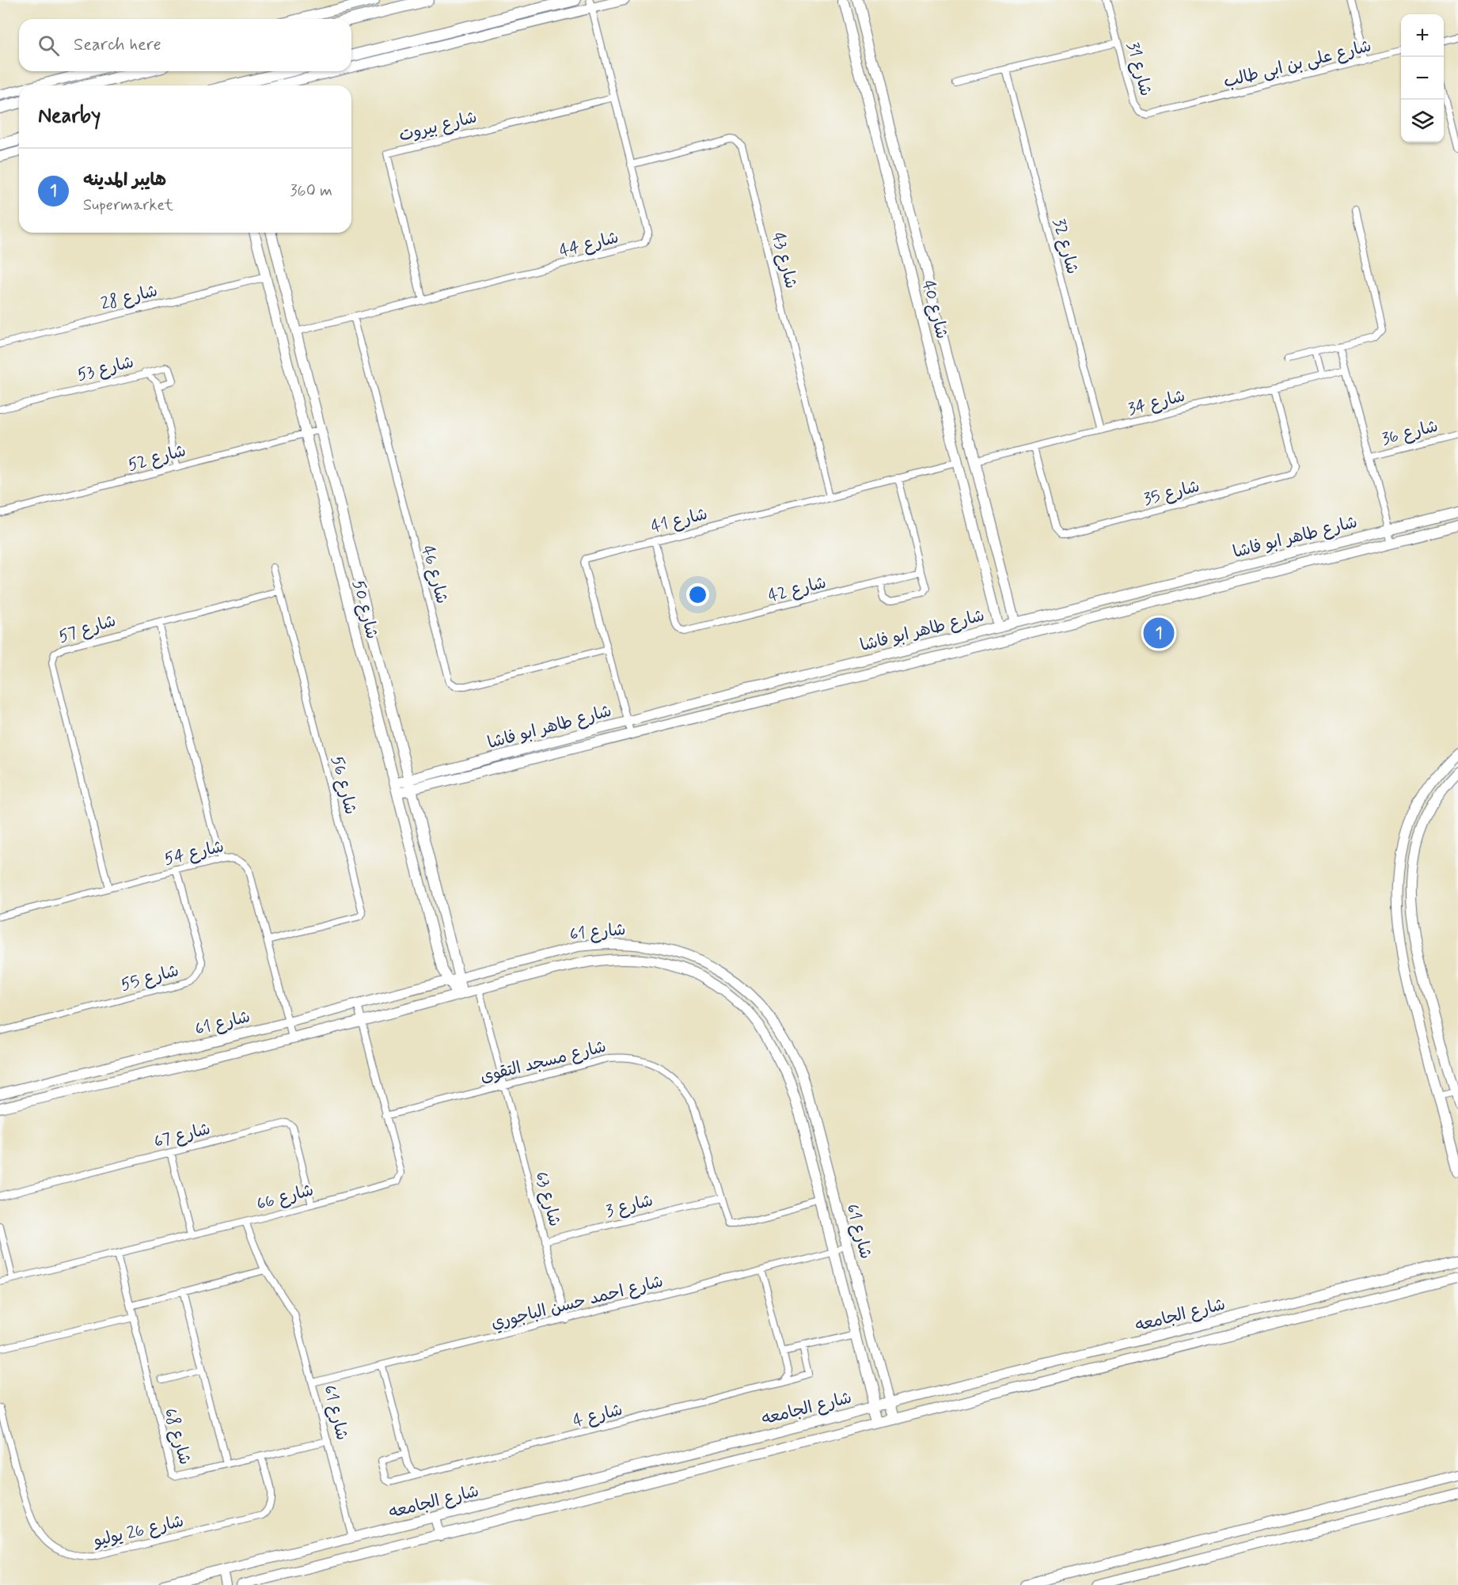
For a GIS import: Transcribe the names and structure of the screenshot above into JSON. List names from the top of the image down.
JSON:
{
  "streets": {
    "street": [
      "شارع على بن ابى طالب",
      "شارع 31",
      "شارع بيروت",
      "شارع 44",
      "شارع 32",
      "شارع 43",
      "شارع 28",
      "شارع 40",
      "شارع 53",
      "شارع 34",
      "شارع 36",
      "شارع 52",
      "شارع 35",
      "شارع 41",
      "شارع طاهر ابو فاشا",
      "شارع 46",
      "شارع 42",
      "شارع 50",
      "شارع 57",
      "شارع 56",
      "شارع 54",
      "شارع 61",
      "شارع 55",
      "شارع مسجد التقوى",
      "شارع 67",
      "شارع 66",
      "شارع 63",
      "شارع 3",
      "شارع احمد حسن الباجوري",
      "شارع الجامعه",
      "شارع 4",
      "شارع 68",
      "شارع 26 يوليو"
    ]
  },
  "crossings": [
    ["شارع على بن ابى طالب", "شارع 31"],
    ["شارع بيروت", "شارع 44"],
    ["شارع 44", "شارع 43"],
    ["شارع 44", "شارع 46"],
    ["شارع 44", "شارع 50"],
    ["شارع 32", "شارع 34"],
    ["شارع 43", "شارع 41"],
    ["شارع 28", "شارع 50"],
    ["شارع 40", "شارع 34"],
    ["شارع 40", "شارع 41"],
    ["شارع 40", "شارع طاهر ابو فاشا"],
    ["شارع 34", "شارع 35"],
    ["شارع 52", "شارع 50"],
    ["شارع 41", "شارع طاهر ابو فاشا"],
    ["شارع 41", "شارع 46"],
    ["شارع 41", "شارع 42"],
    ["شارع طاهر ابو فاشا", "شارع 50"],
    ["شارع 50", "شارع 61"],
    ["شارع 57", "شارع 56"],
    ["شارع 57", "شارع 54"],
    ["شارع 56", "شارع 54"],
    ["شارع 54", "شارع 61"],
    ["شارع 54", "شارع 55"],
    ["شارع 61", "شارع مسجد التقوى"],
    ["شارع 61", "شارع 66"],
    ["شارع 61", "شارع 63"],
    ["شارع 61", "شارع احمد حسن الباجوري"],
    ["شارع 61", "شارع الجامعه"],
    ["شارع 61", "شارع 68"],
    ["شارع مسجد التقوى", "شارع 66"],
    ["شارع مسجد التقوى", "شارع 63"],
    ["شارع مسجد التقوى", "شارع 3"],
    ["شارع 67", "شارع 66"],
    ["شارع 66", "شارع 68"],
    ["شارع 63", "شارع 3"],
    ["شارع 63", "شارع احمد حسن الباجوري"],
    ["شارع 68", "شارع 26 يوليو"]
  ],
  "page": {
    "map_buttons": ["+", "−"],
    "search": "Search here",
    "heading": "Nearby",
    "list": [
      {
        "mark": "1",
        "name": "هايبر المدينه",
        "note": "Supermarket",
        "value": "360 m"
      }
    ],
    "pins": "1"
  }
}
